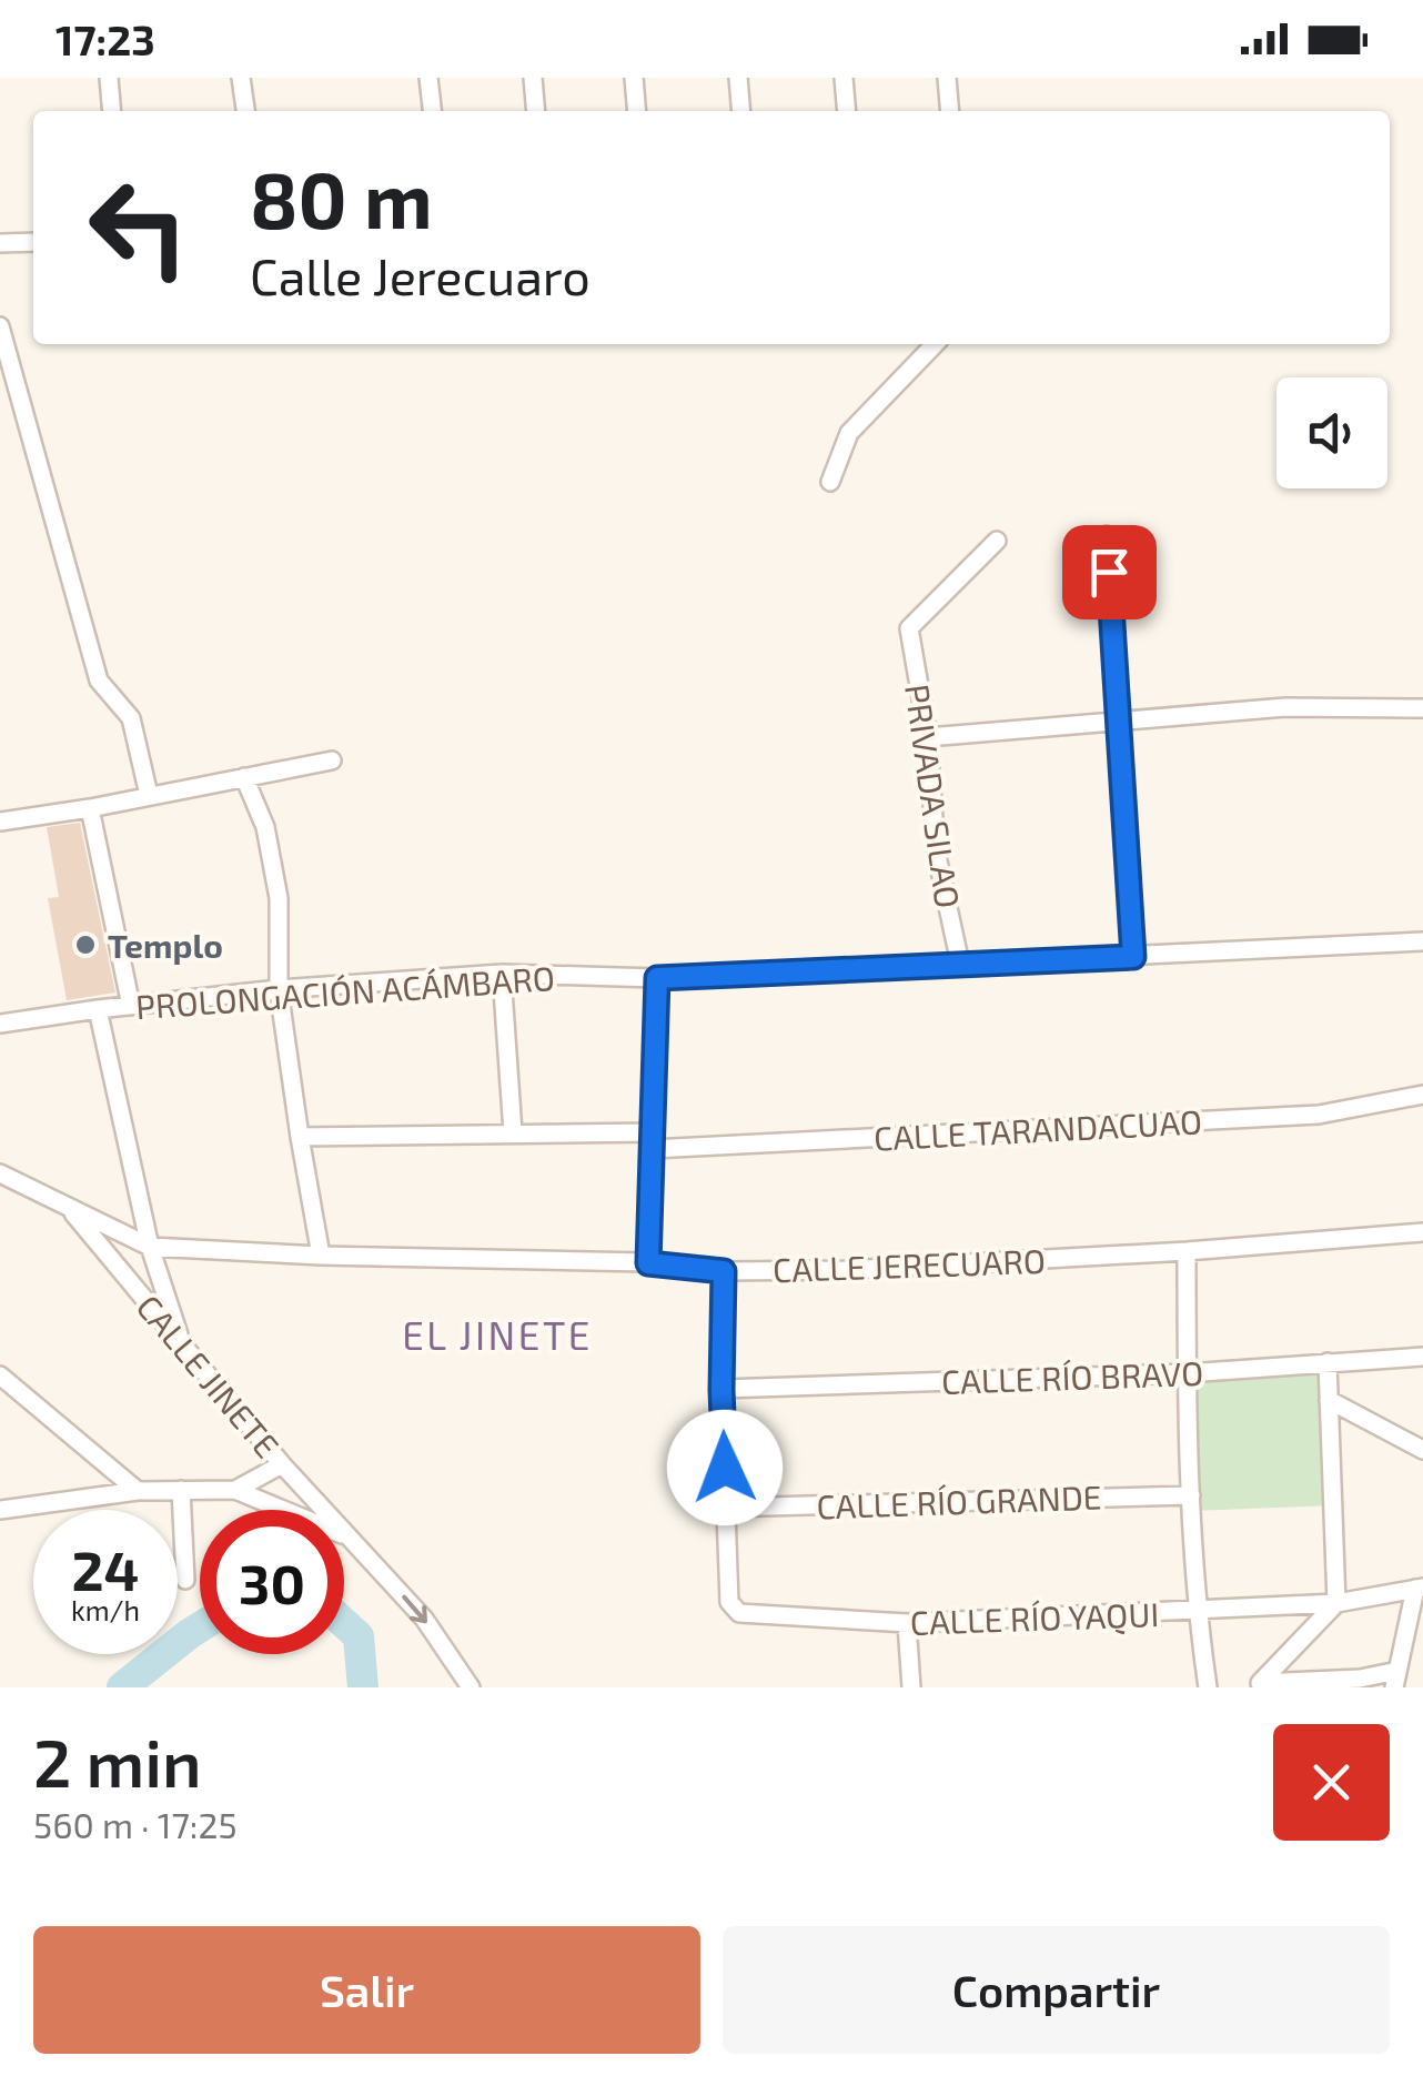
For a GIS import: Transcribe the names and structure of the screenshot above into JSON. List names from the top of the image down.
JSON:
{
  "streets": {
    "street": [
      "PRIVADA SILAO",
      "PROLONGACIÓN ACÁMBARO",
      "CALLE TARANDACUAO",
      "CALLE JERECUARO",
      "CALLE JINETE",
      "CALLE RÍO BRAVO",
      "CALLE RÍO GRANDE",
      "CALLE RÍO YAQUI"
    ]
  },
  "crossings": [
    ["PRIVADA SILAO", "PROLONGACIÓN ACÁMBARO"],
    ["CALLE JERECUARO", "CALLE JINETE"],
    ["CALLE RÍO GRANDE", "CALLE RÍO YAQUI"]
  ],
  "districts": ["EL JINETE"],
  "places": ["Templo"],
  "page": {
    "status": "17:23",
    "turn": ["80 m", "Calle Jerecuaro"],
    "speed": "24 km/h",
    "limit": "30",
    "heading": ["2 min", "560 m · 17:25"],
    "buttons": ["Salir", "Compartir"]
  }
}
